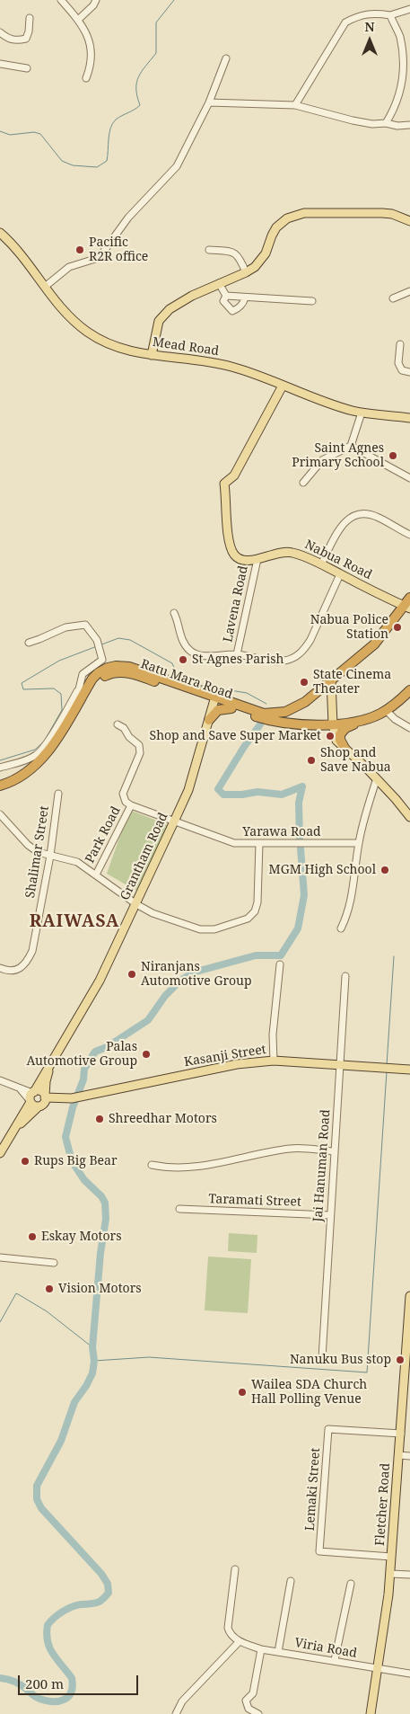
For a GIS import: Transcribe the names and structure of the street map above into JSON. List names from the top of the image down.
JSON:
{
  "streets": {
    "highway": ["Ratu Mara Road"],
    "main road": [
      "Mead Road",
      "Nabua Road",
      "Grantham Road",
      "Kasanji Street",
      "Fletcher Road"
    ],
    "street": [
      "Lavena Road",
      "Yarawa Road",
      "Park Road",
      "Shalimar Street",
      "Jai Hanuman Road",
      "Taramati Street",
      "Lemaki Street",
      "Viria Road"
    ]
  },
  "crossings": [
    ["Mead Road", "Nabua Road"],
    ["Nabua Road", "Lavena Road"],
    ["Nabua Road", "Ratu Mara Road"],
    ["Ratu Mara Road", "Grantham Road"],
    ["Yarawa Road", "Park Road"],
    ["Yarawa Road", "Grantham Road"],
    ["Grantham Road", "Kasanji Street"],
    ["Kasanji Street", "Jai Hanuman Road"],
    ["Jai Hanuman Road", "Taramati Street"],
    ["Lemaki Street", "Fletcher Road"],
    ["Fletcher Road", "Viria Road"]
  ],
  "districts": ["RAIWASA"],
  "places": [
    "Pacific R2R office",
    "Saint Agnes Primary School",
    "Nabua Police Station",
    "St Agnes Parish",
    "State Cinema Theater",
    "Shop and Save Super Market",
    "Shop and Save Nabua",
    "MGM High School",
    "Niranjans Automotive Group",
    "Palas Automotive Group",
    "Shreedhar Motors",
    "Rups Big Bear",
    "Eskay Motors",
    "Vision Motors",
    "Nanuku Bus stop",
    "Wailea SDA Church Hall Polling Venue"
  ],
  "scale_bar": "200 m",
  "north": "top"
}
